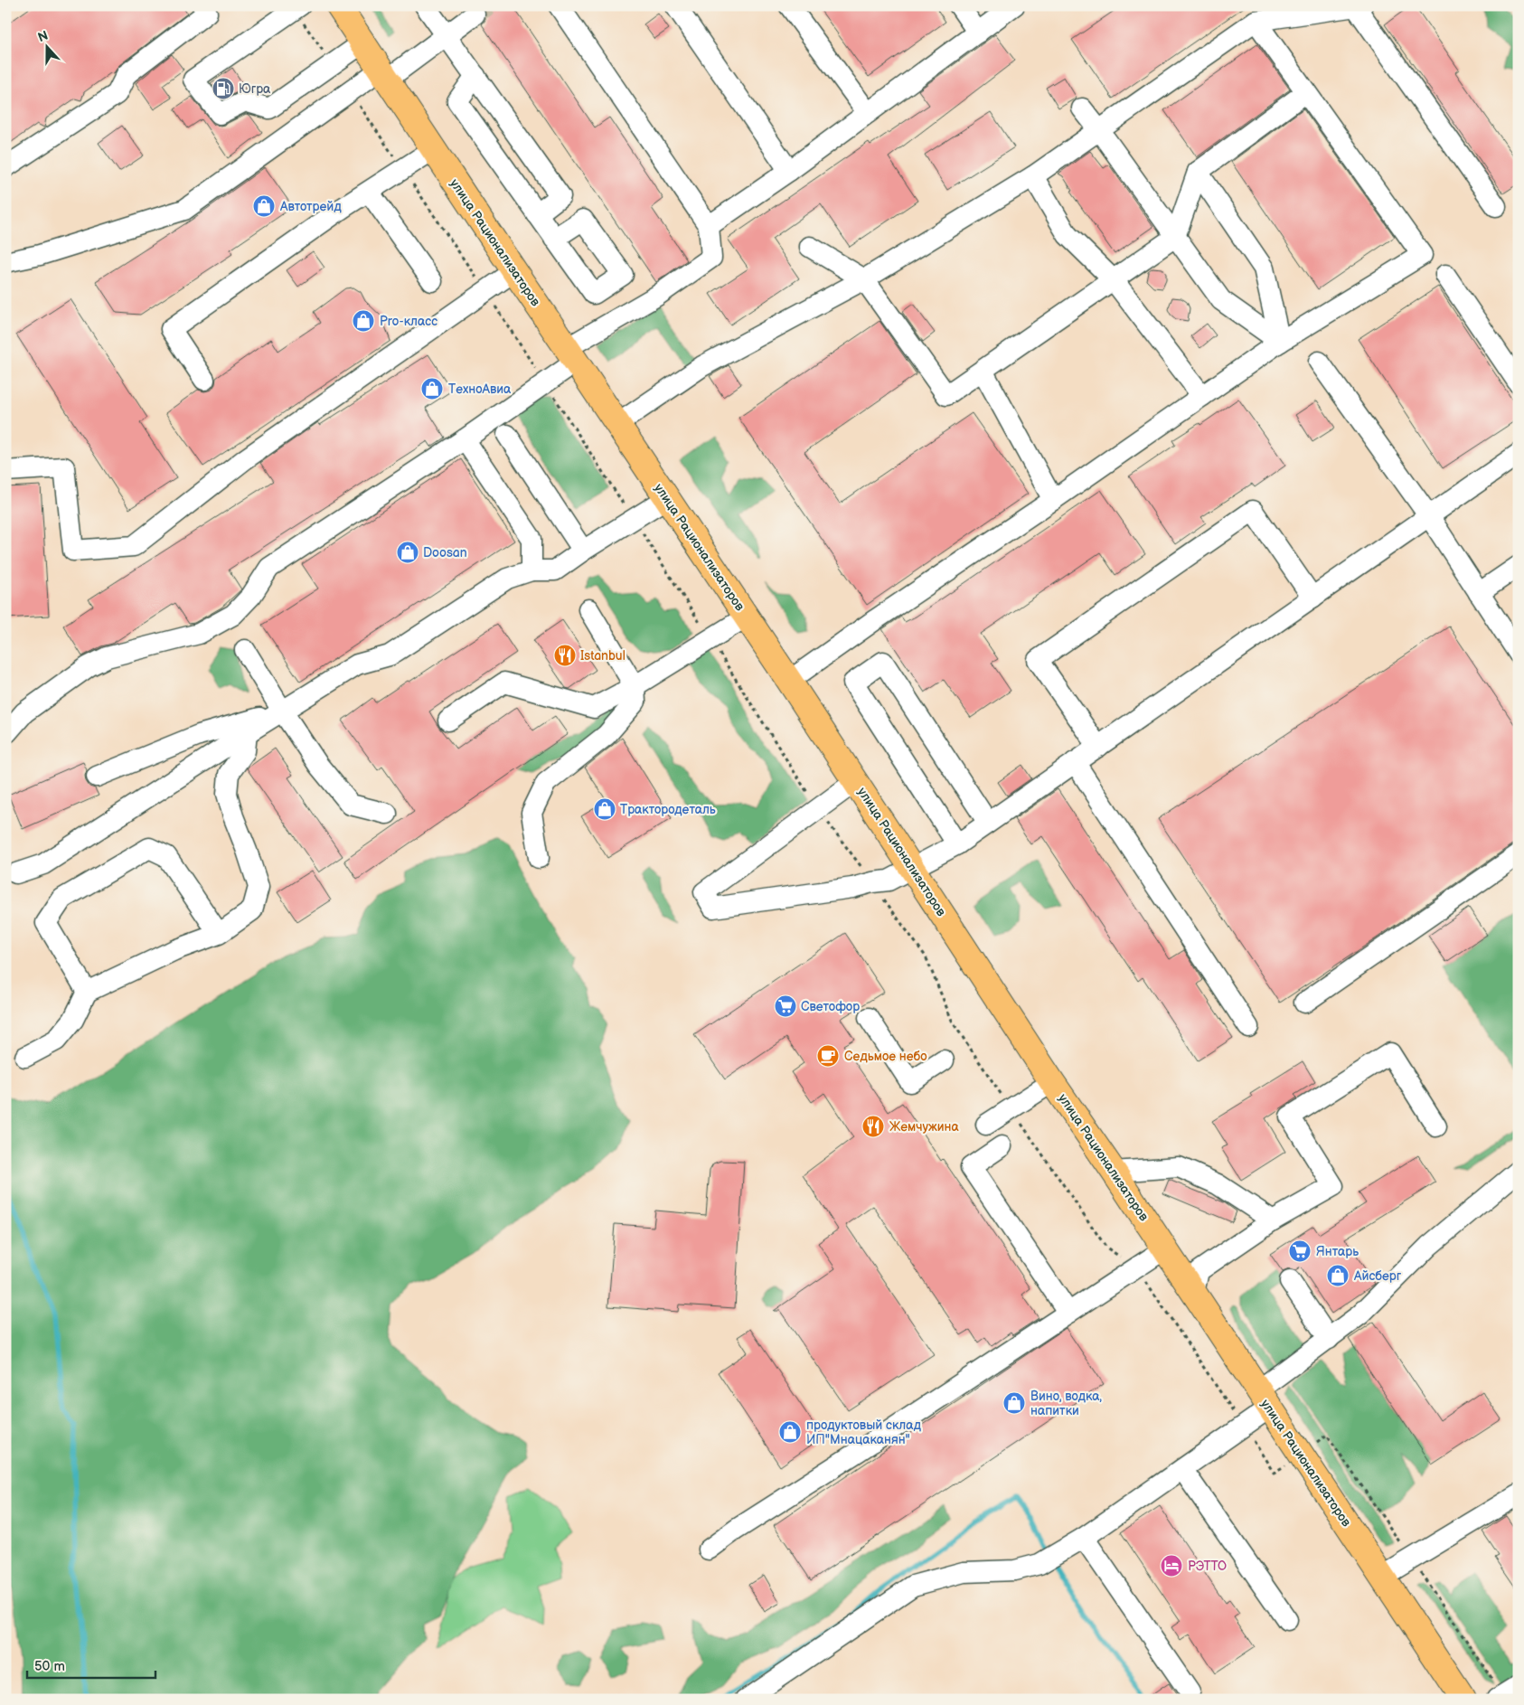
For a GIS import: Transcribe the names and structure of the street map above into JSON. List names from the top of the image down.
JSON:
{
  "streets": {
    "main road": ["улица Рационализаторов"]
  },
  "places": {
    "fuel station": ["Югра"],
    "shop": [
      "Автотрейд",
      "Pro-класс",
      "ТехноАвиа",
      "Doosan",
      "Трактородеталь",
      "Айсберг",
      "Вино, водка, напитки",
      "продуктовый склад ИП\"Мнацаканян\""
    ],
    "restaurant": ["Istanbul", "Жемчужина"],
    "supermarket": ["Светофор", "Янтарь"],
    "cafe": ["Седьмое небо"],
    "hotel": ["РЭТТО"]
  },
  "scale_bar": "50 m",
  "north": "top"
}
